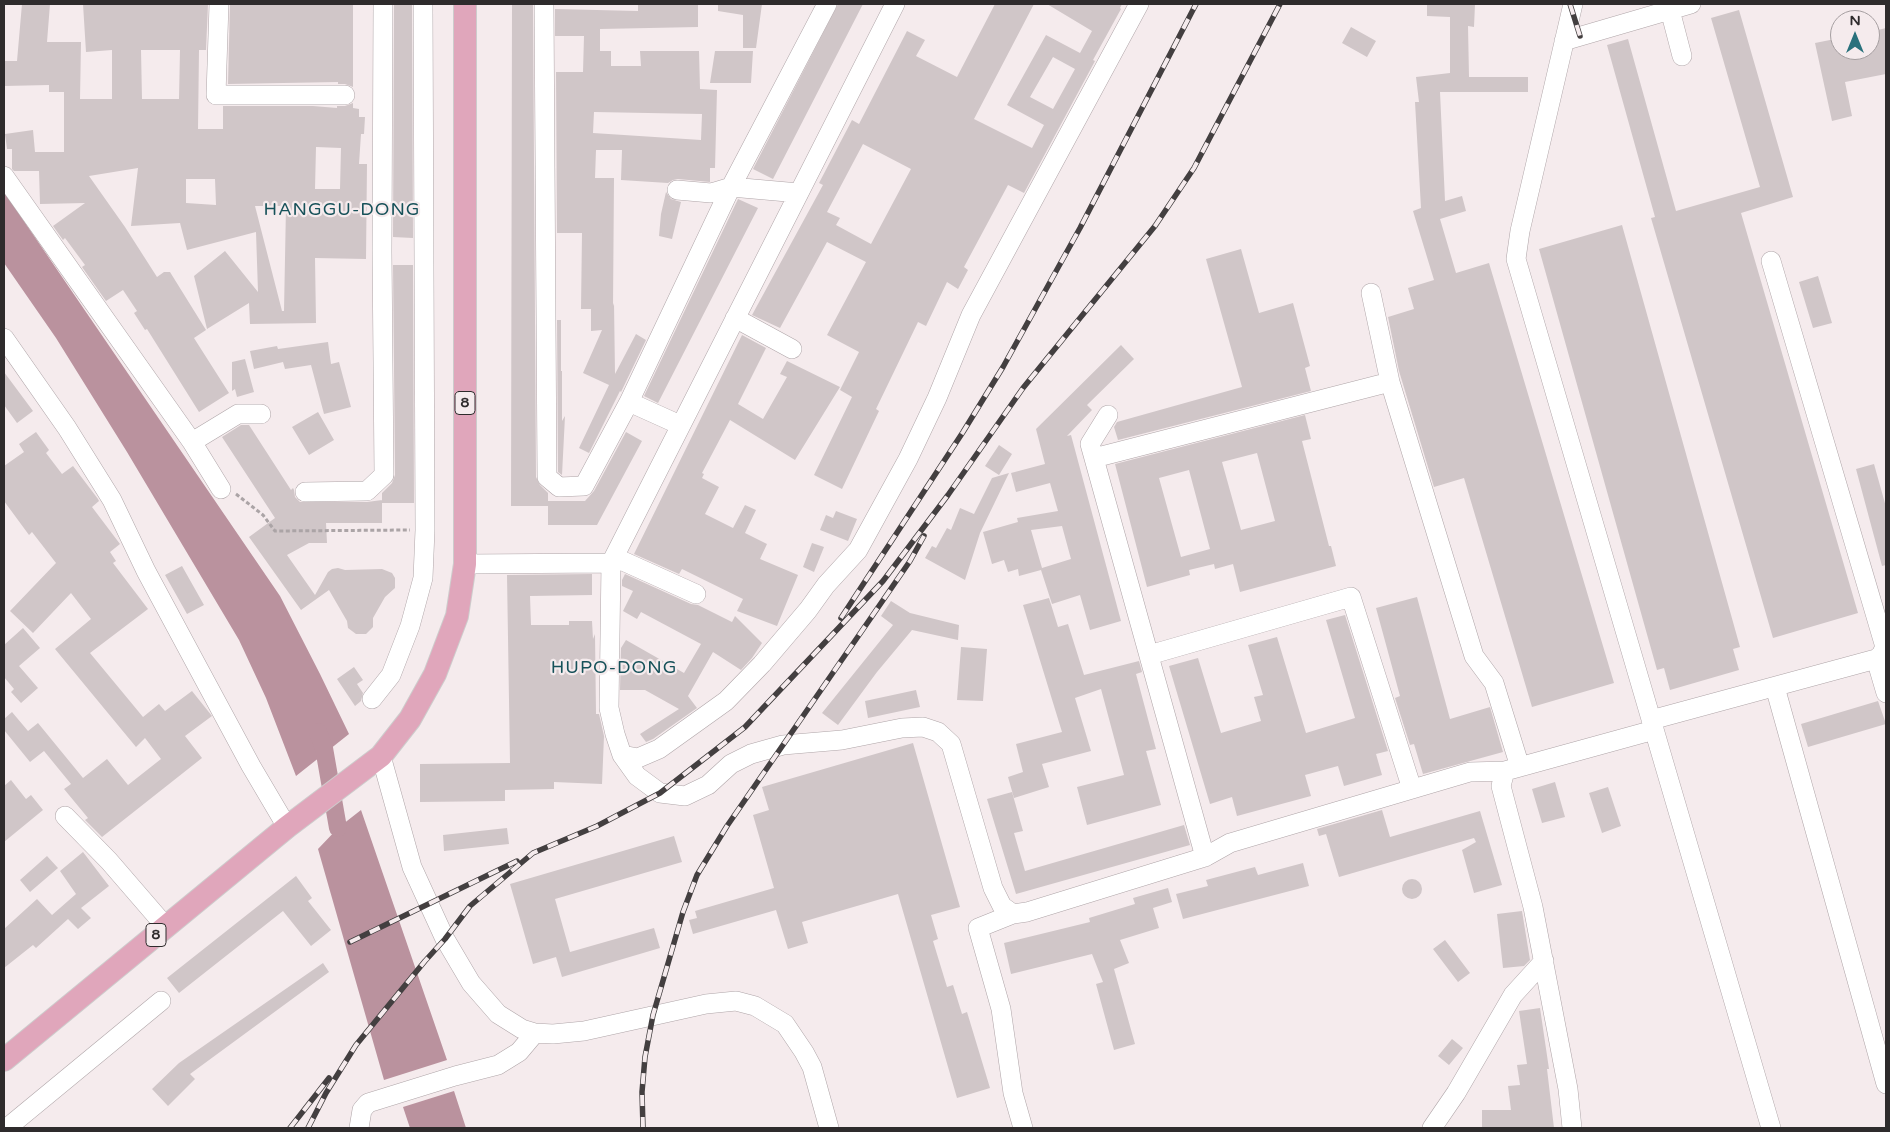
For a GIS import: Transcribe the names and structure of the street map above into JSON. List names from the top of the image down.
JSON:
{
  "streets": {
    "main road": ["8"]
  },
  "districts": ["HANGGU-DONG", "HUPO-DONG"],
  "north": "top"
}
